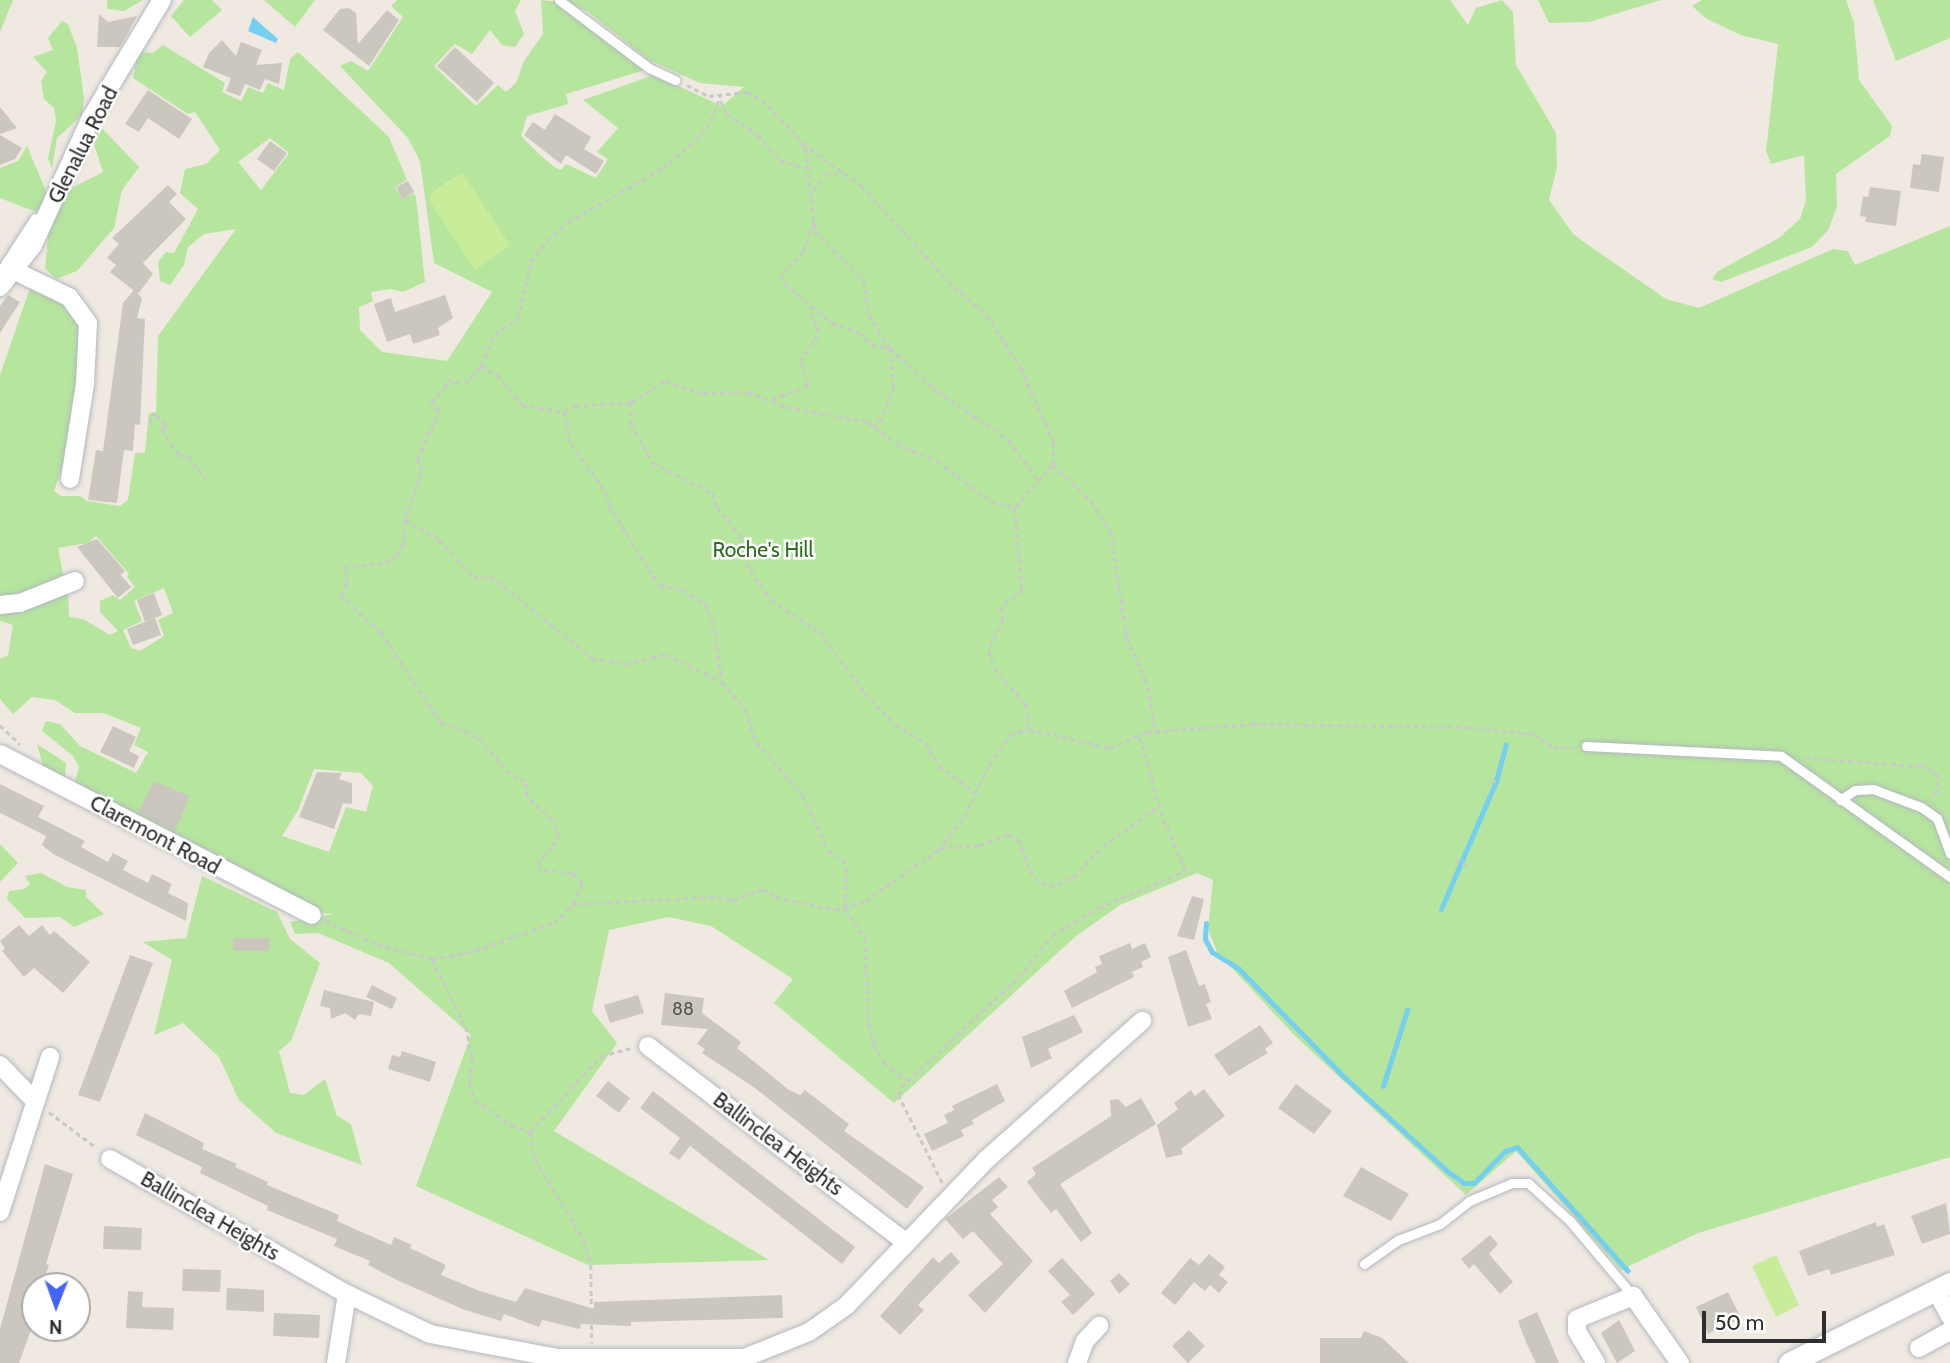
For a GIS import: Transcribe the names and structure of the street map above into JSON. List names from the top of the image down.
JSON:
{
  "streets": {
    "street": ["Glenalua Road", "Claremont Road", "Ballinclea Heights"]
  },
  "parks": ["Roche's Hill"],
  "house_numbers": ["88"],
  "scale_bar": "50 m",
  "north": "bottom"
}
